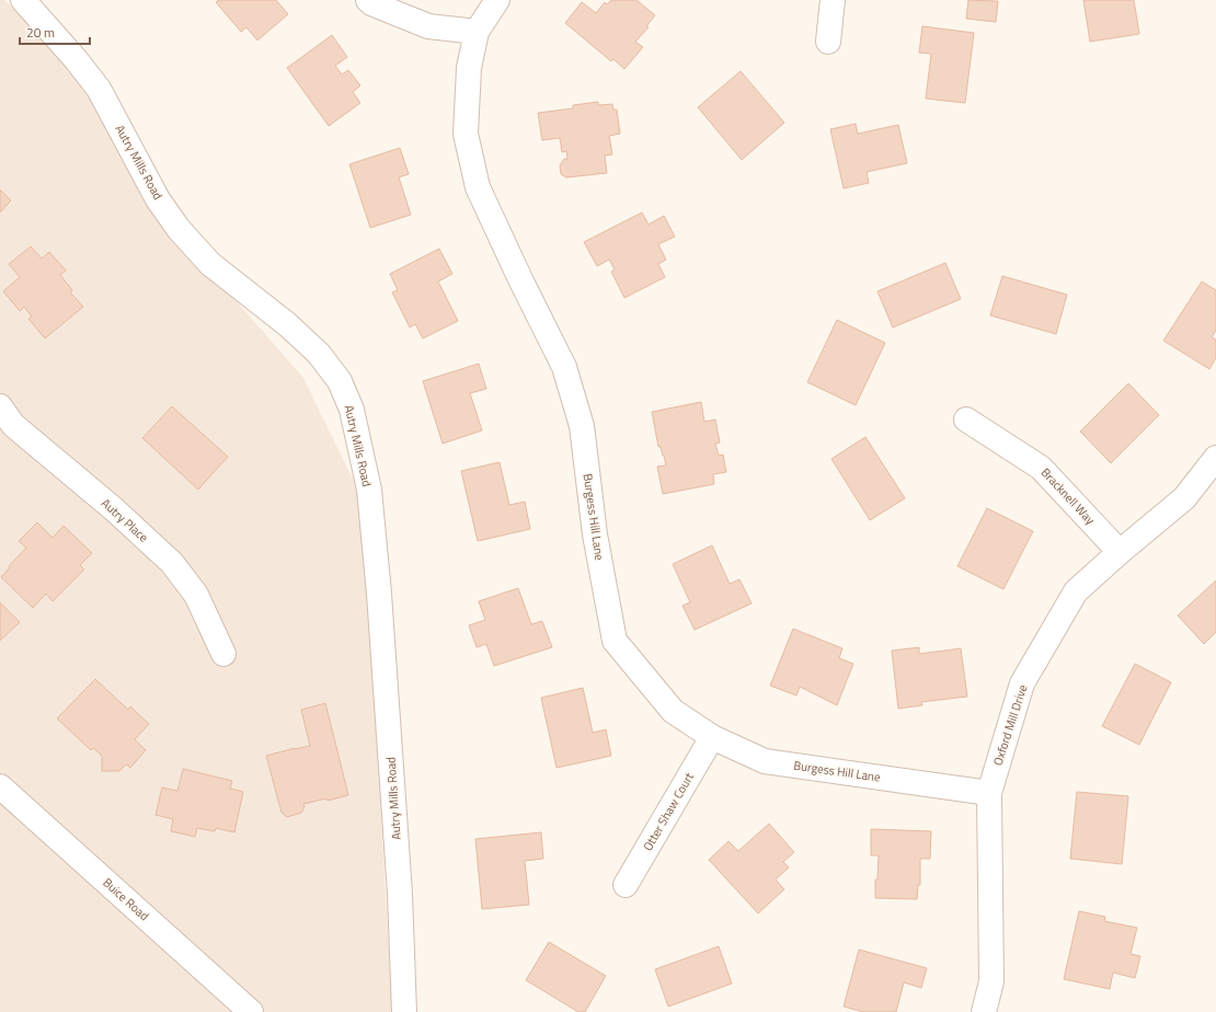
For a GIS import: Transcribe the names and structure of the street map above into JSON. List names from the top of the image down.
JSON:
{
  "streets": {
    "street": [
      "Autry Mills Road",
      "Bracknell Way",
      "Burgess Hill Lane",
      "Autry Place",
      "Oxford Mill Drive",
      "Otter Shaw Court",
      "Buice Road"
    ]
  },
  "crossings": [
    ["Bracknell Way", "Oxford Mill Drive"],
    ["Burgess Hill Lane", "Oxford Mill Drive"],
    ["Burgess Hill Lane", "Otter Shaw Court"]
  ],
  "scale_bar": "20 m"
}
